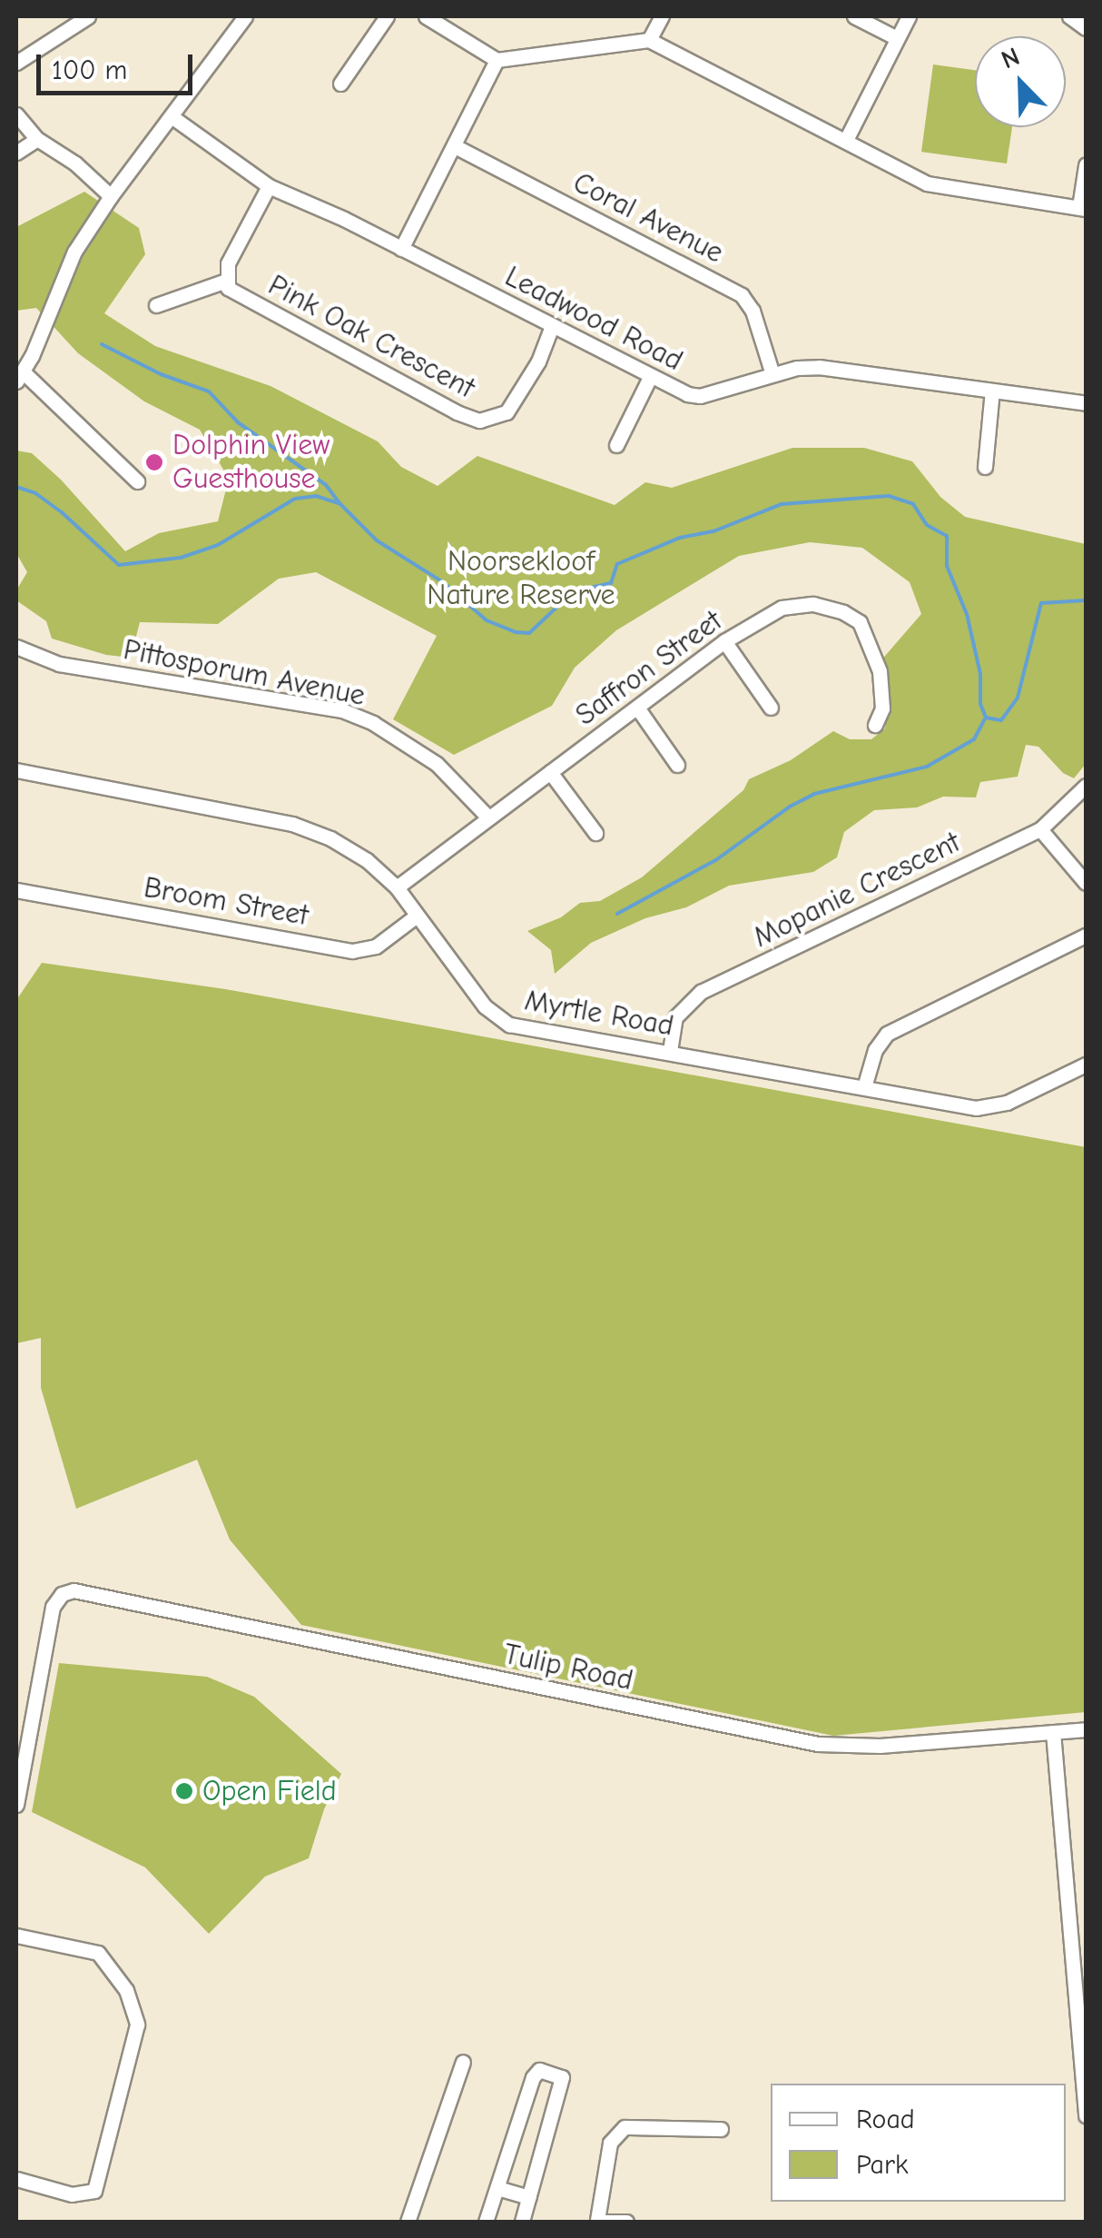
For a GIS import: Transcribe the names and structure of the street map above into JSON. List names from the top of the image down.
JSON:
{
  "streets": {
    "street": [
      "Coral Avenue",
      "Leadwood Road",
      "Pink Oak Crescent",
      "Saffron Street",
      "Pittosporum Avenue",
      "Mopanie Crescent",
      "Broom Street",
      "Myrtle Road",
      "Tulip Road"
    ]
  },
  "crossings": [
    ["Coral Avenue", "Leadwood Road"],
    ["Leadwood Road", "Pink Oak Crescent"],
    ["Saffron Street", "Pittosporum Avenue"],
    ["Saffron Street", "Myrtle Road"],
    ["Mopanie Crescent", "Myrtle Road"],
    ["Broom Street", "Myrtle Road"]
  ],
  "parks": ["Noorsekloof Nature Reserve"],
  "places": ["Dolphin View Guesthouse", "Open Field"],
  "legend": ["Road", "Park"],
  "scale_bar": "100 m",
  "north": "top left"
}
